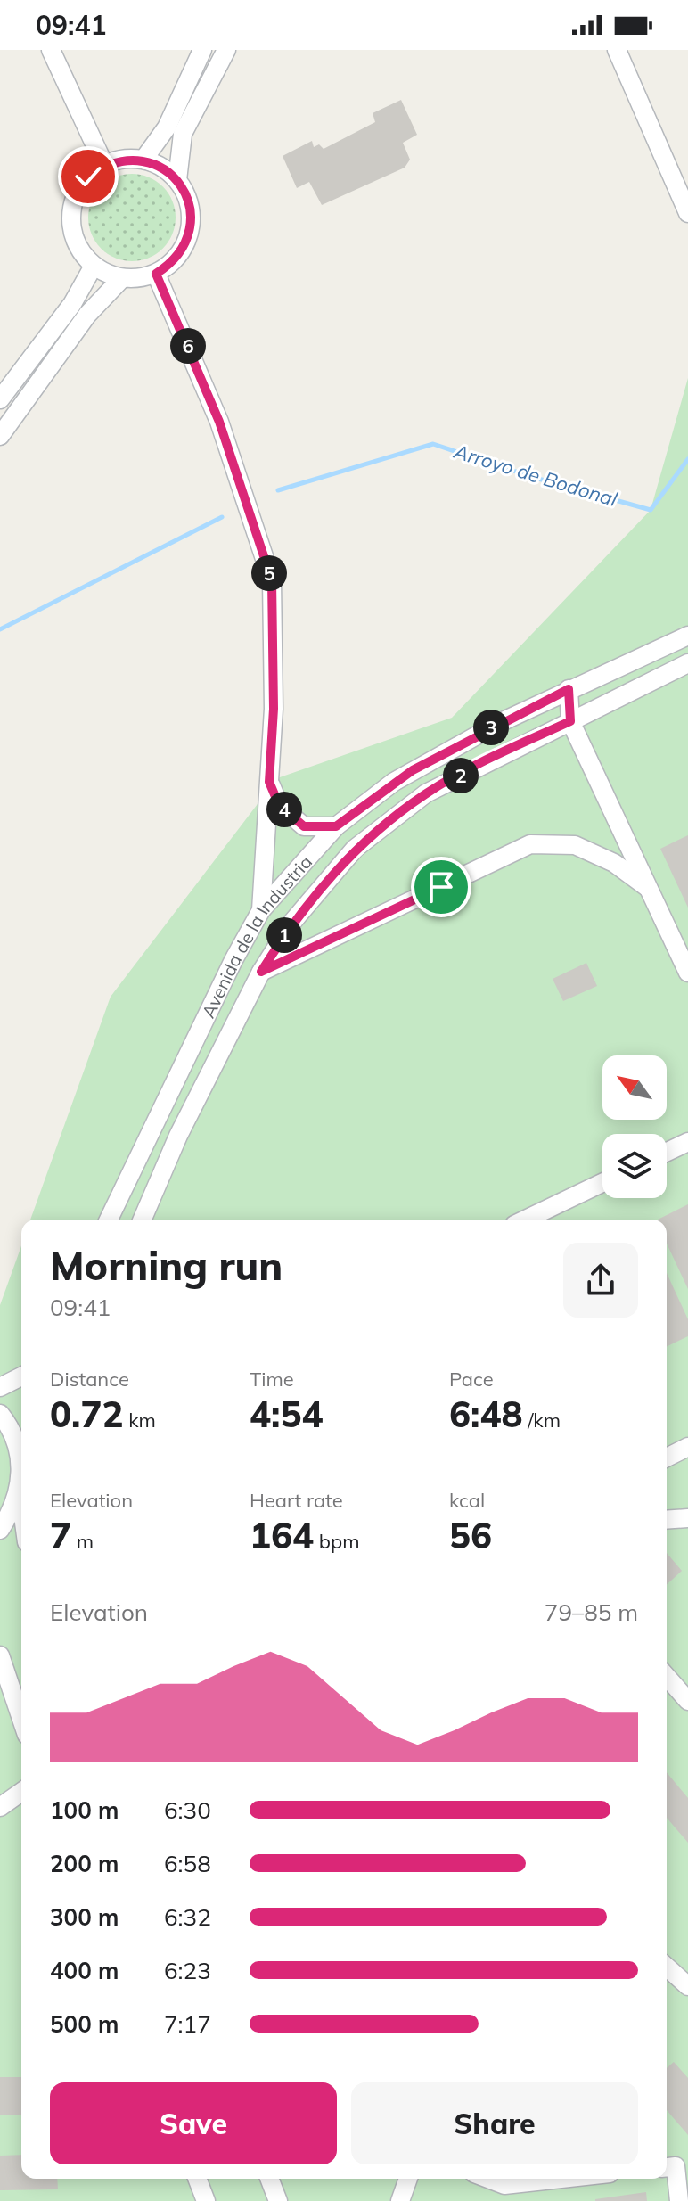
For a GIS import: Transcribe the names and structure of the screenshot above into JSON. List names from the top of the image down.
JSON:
{
  "streets": {
    "street": ["Avenida de la Industria"]
  },
  "water": ["Arroyo de Bodonal"],
  "north": "top left",
  "page": {
    "status": "09:41",
    "pins": [
      "6",
      "5",
      "3",
      "2",
      "4",
      "1"
    ],
    "heading": ["Morning run", "09:41"],
    "stats": [
      ["Distance", "0.72 km"],
      ["Time", "4:54"],
      ["Pace", "6:48 /km"],
      ["Elevation", "7 m"],
      ["Heart rate", "164 bpm"],
      ["kcal", "56"]
    ],
    "chart": ["Elevation", "79–85 m"],
    "list": [
      {
        "name": "100 m",
        "note": "6:30"
      },
      {
        "name": "200 m",
        "note": "6:58"
      },
      {
        "name": "300 m",
        "note": "6:32"
      },
      {
        "name": "400 m",
        "note": "6:23"
      },
      {
        "name": "500 m",
        "note": "7:17"
      }
    ],
    "buttons": ["Save", "Share"]
  }
}
